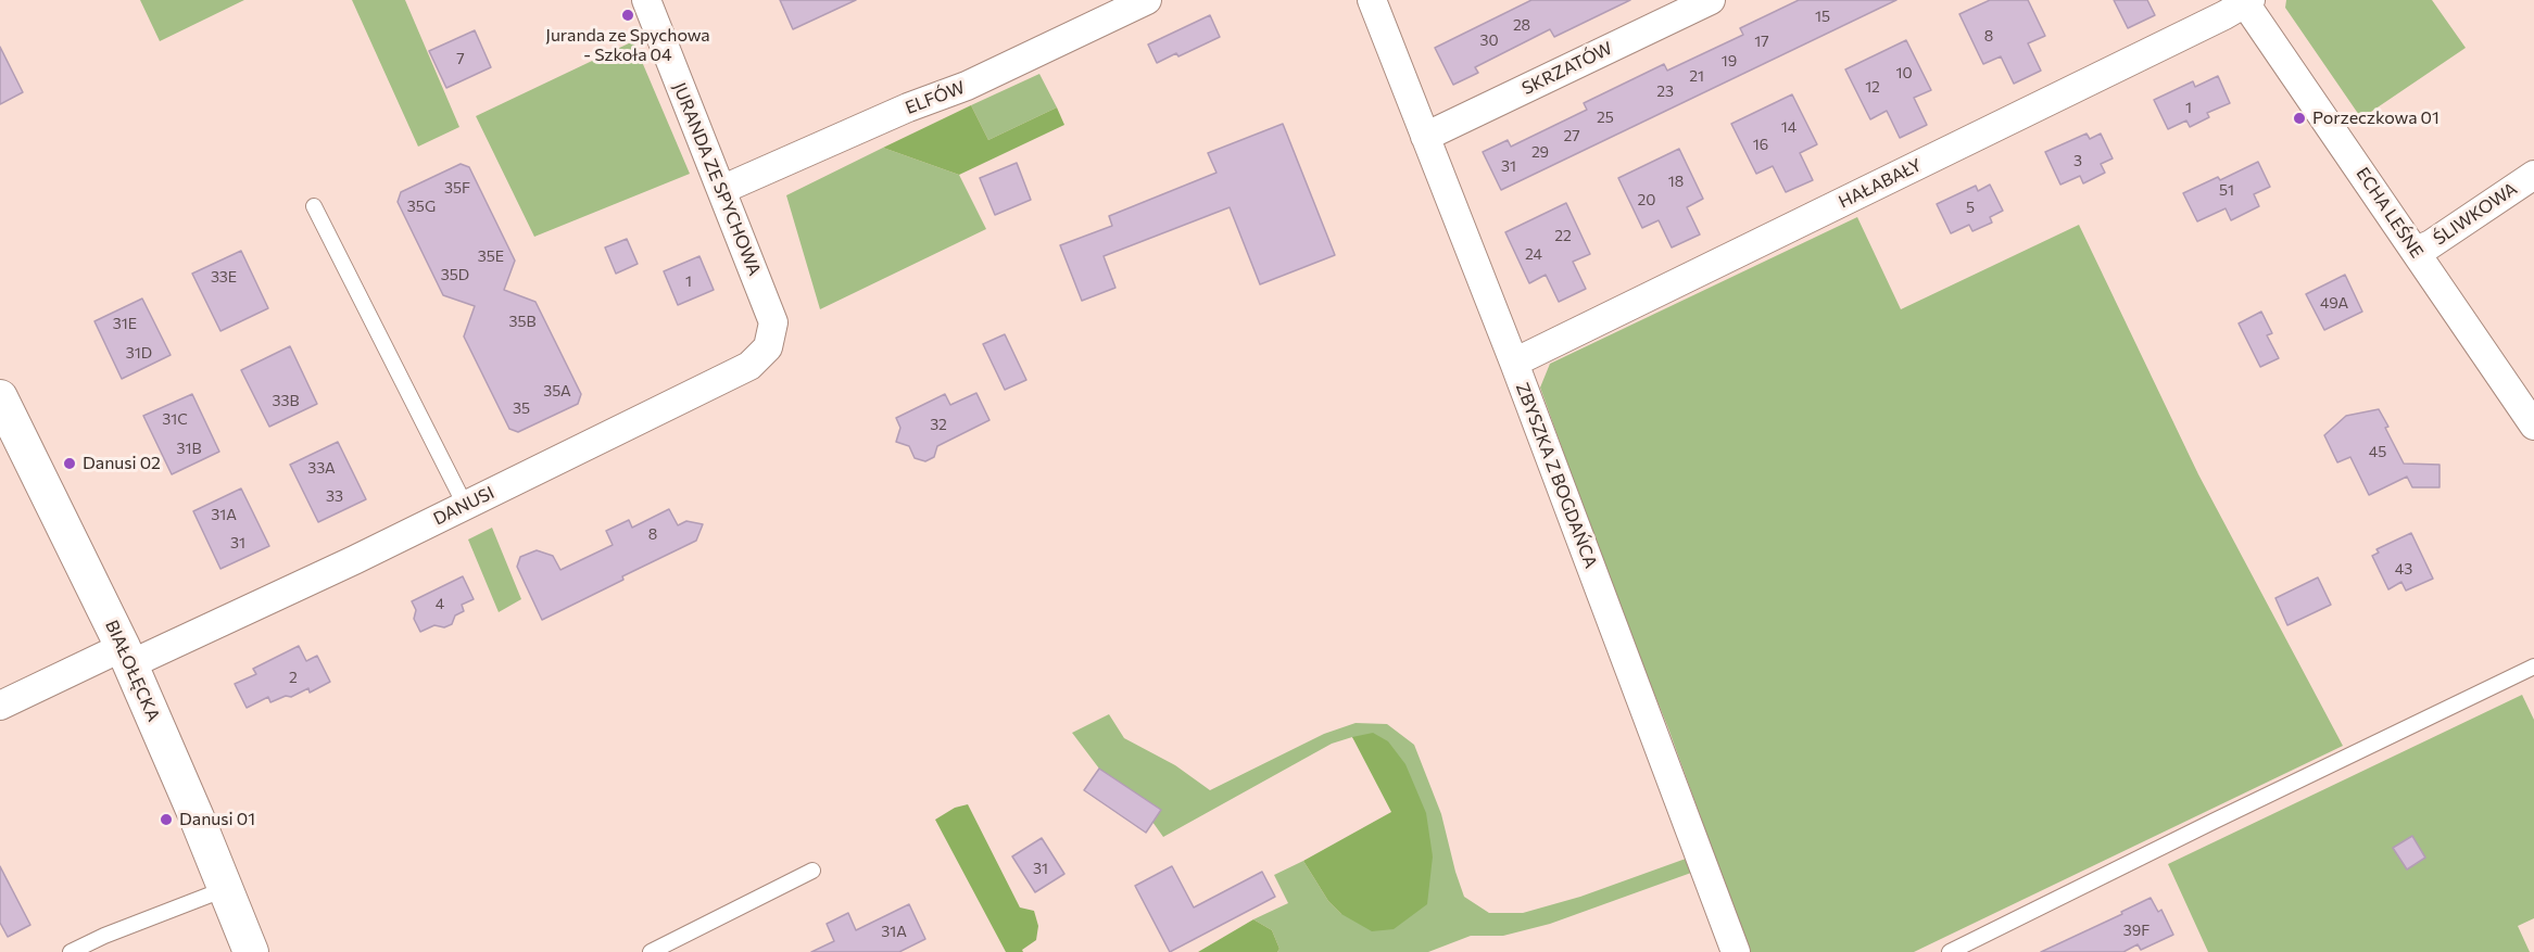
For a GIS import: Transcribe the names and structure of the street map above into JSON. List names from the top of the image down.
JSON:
{
  "streets": {
    "street": [
      "SKRZATÓW",
      "ELFÓW",
      "JURANDA ZE SPYCHOWA",
      "HAŁABAŁY",
      "ECHA LEŚNE",
      "ŚLIWKOWA",
      "ZBYSZKA Z BOGDAŃCA",
      "DANUSI",
      "BIAŁOŁĘCKA"
    ]
  },
  "crossings": [
    ["SKRZATÓW", "ZBYSZKA Z BOGDAŃCA"],
    ["ELFÓW", "JURANDA ZE SPYCHOWA"],
    ["JURANDA ZE SPYCHOWA", "DANUSI"],
    ["HAŁABAŁY", "ECHA LEŚNE"],
    ["HAŁABAŁY", "ZBYSZKA Z BOGDAŃCA"],
    ["ECHA LEŚNE", "ŚLIWKOWA"],
    ["DANUSI", "BIAŁOŁĘCKA"]
  ],
  "places": [
    "Juranda ze Spychowa - Szkoła 04",
    "Porzeczkowa 01",
    "Danusi 02",
    "Danusi 01"
  ],
  "house_numbers": [
    "15",
    "28",
    "8",
    "30",
    "17",
    "7",
    "19",
    "10",
    "21",
    "12",
    "23",
    "1",
    "25",
    "14",
    "27",
    "16",
    "29",
    "3",
    "31",
    "18",
    "35F",
    "51",
    "20",
    "35G",
    "5",
    "22",
    "24",
    "35E",
    "35D",
    "33E",
    "1",
    "49A",
    "35B",
    "31E",
    "31D",
    "35A",
    "33B",
    "35",
    "31C",
    "32",
    "31B",
    "45",
    "33A",
    "33",
    "31A",
    "8",
    "31",
    "43",
    "4",
    "2",
    "31",
    "39F",
    "31A"
  ]
}
